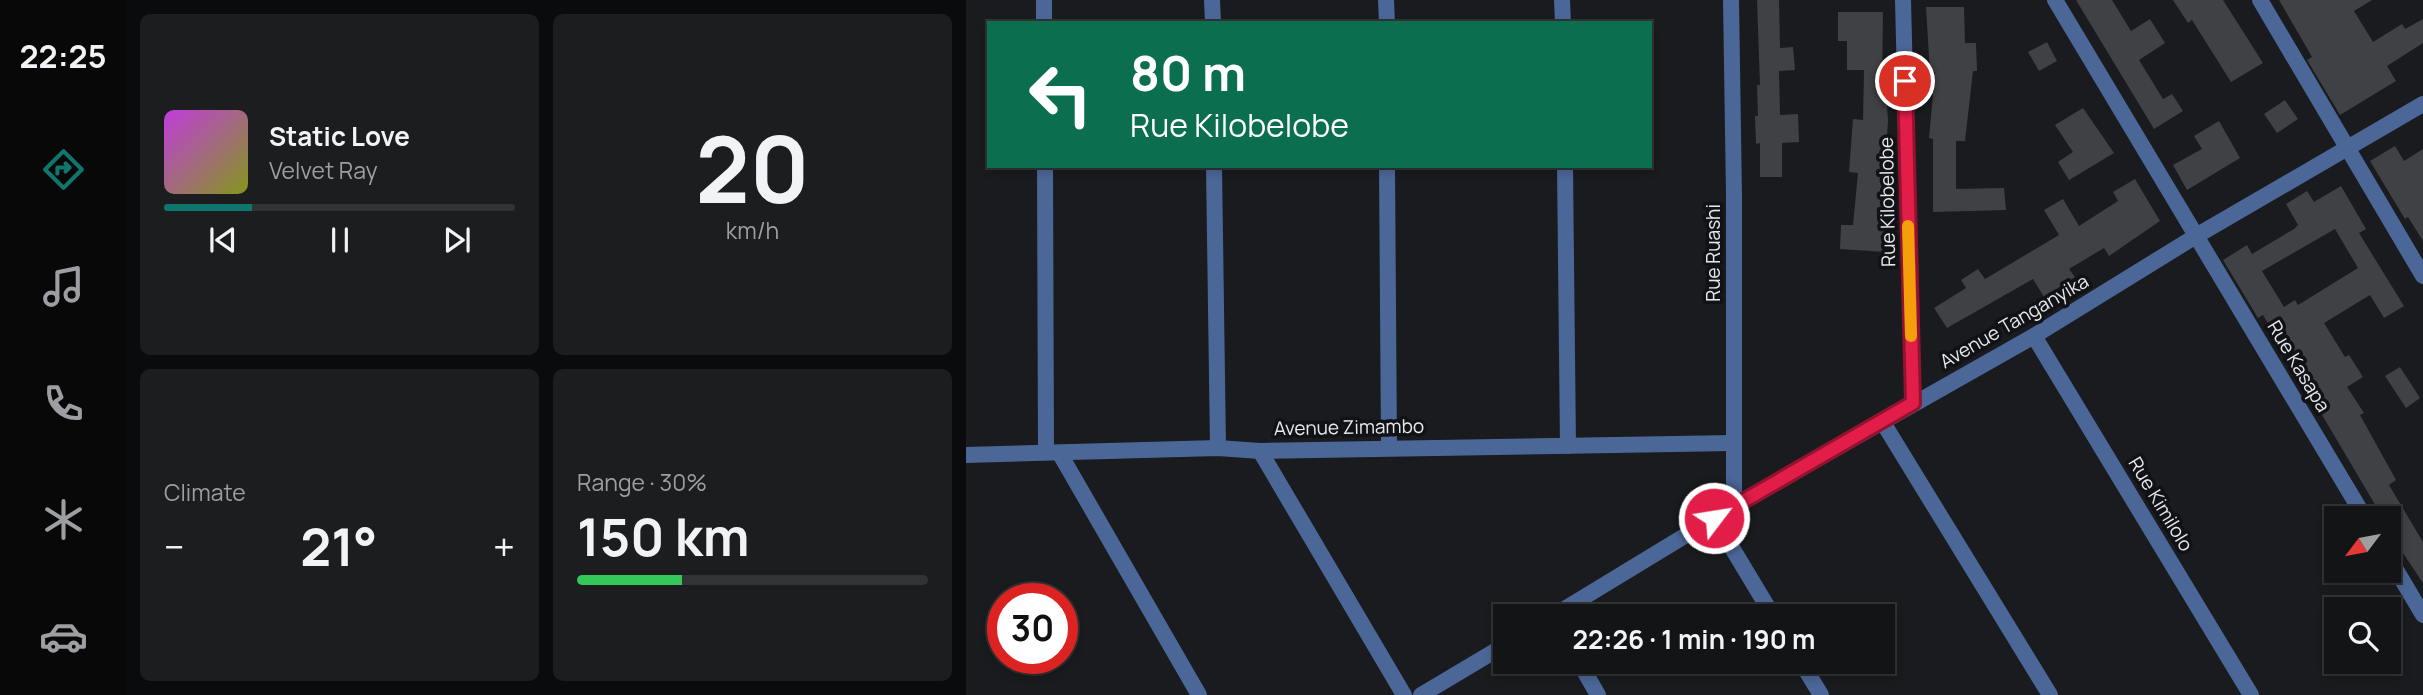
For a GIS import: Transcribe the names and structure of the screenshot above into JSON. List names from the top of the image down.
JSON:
{
  "streets": {
    "street": [
      "Rue Kilobelobe",
      "Rue Ruashi",
      "Avenue Tanganyika",
      "Rue Kasapa",
      "Avenue Zimambo",
      "Rue Kimilolo"
    ]
  },
  "crossings": [
    ["Rue Kilobelobe", "Avenue Tanganyika"],
    ["Rue Ruashi", "Avenue Tanganyika"],
    ["Rue Ruashi", "Avenue Zimambo"],
    ["Avenue Tanganyika", "Rue Kasapa"],
    ["Avenue Tanganyika", "Rue Kimilolo"]
  ],
  "north": "bottom left",
  "page": {
    "tabs": "22:25",
    "tile": [
      ["20", "km/h"],
      "Climate",
      ["Range · 30%", "150 km"]
    ],
    "turn": ["80 m", "Rue Kilobelobe"],
    "song": ["Static Love", "Velvet Ray"],
    "heat": ["−", "21°", "+"],
    "limit": "30",
    "trip": "22:26 · 1 min · 190 m"
  }
}
